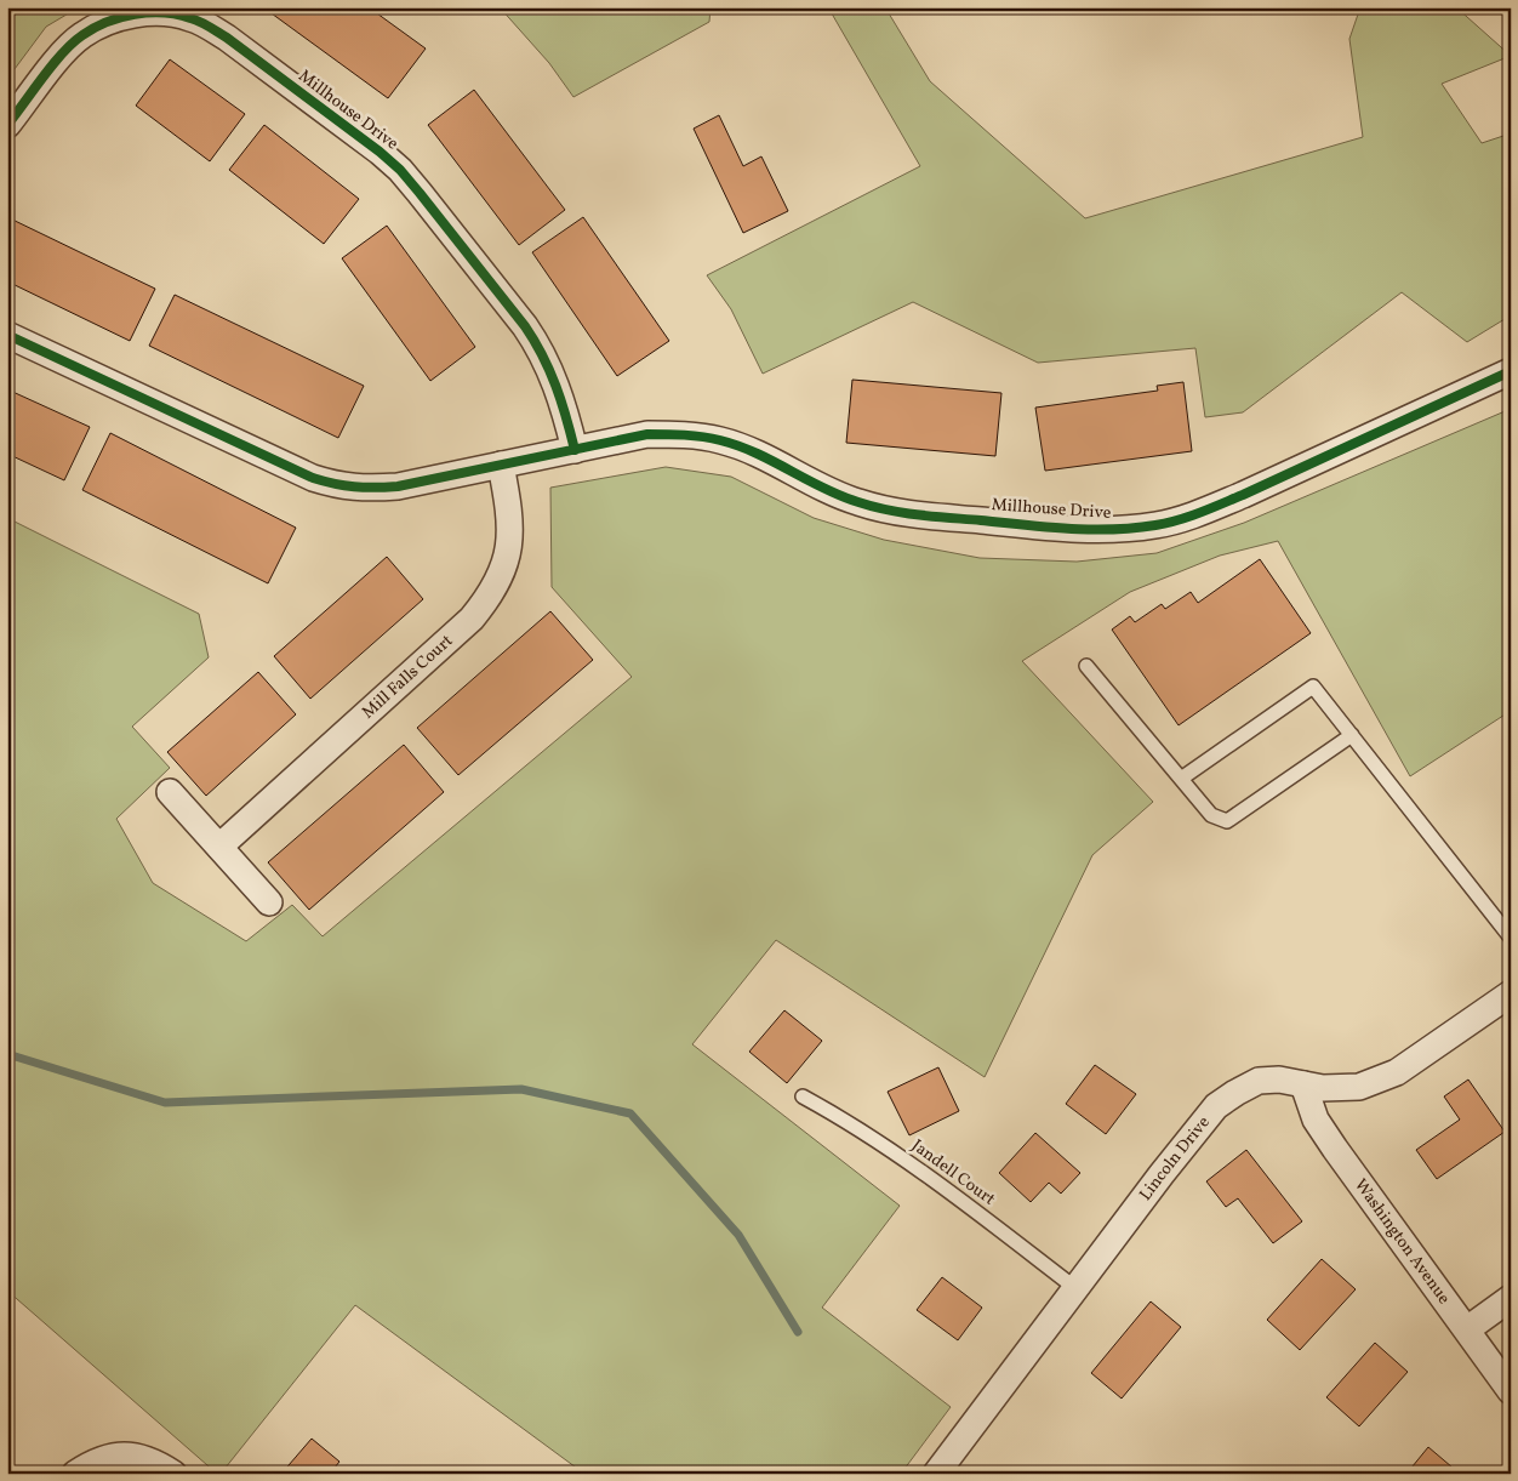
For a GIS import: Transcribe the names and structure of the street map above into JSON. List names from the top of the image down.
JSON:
{
  "streets": {
    "street": [
      "Millhouse Drive",
      "Mill Falls Court",
      "Lincoln Drive",
      "Washington Avenue"
    ],
    "lane": ["Jandell Court"]
  },
  "crossings": [
    ["Millhouse Drive", "Mill Falls Court"],
    ["Lincoln Drive", "Jandell Court"],
    ["Lincoln Drive", "Washington Avenue"]
  ]
}
